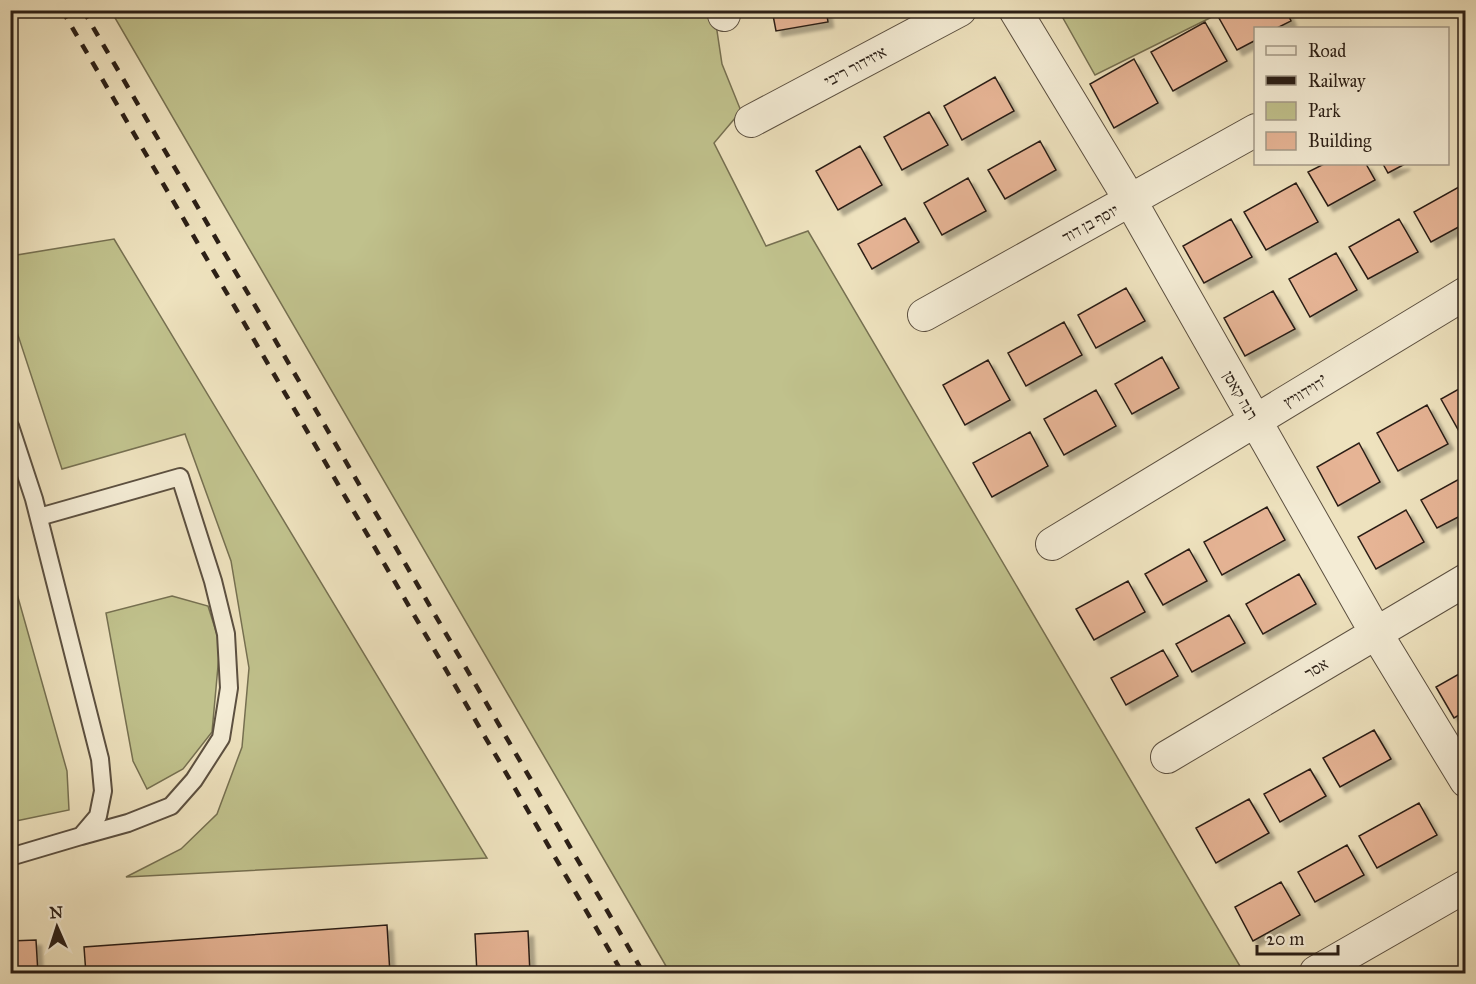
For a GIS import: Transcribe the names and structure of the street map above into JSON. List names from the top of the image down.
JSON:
{
  "streets": {
    "street": [
      "איזידור ריבי",
      "יוסף בן דוד",
      "דוידוויץ'",
      "רנה קאסן",
      "אסר"
    ]
  },
  "crossings": [
    ["יוסף בן דוד", "רנה קאסן"],
    ["דוידוויץ'", "רנה קאסן"],
    ["רנה קאסן", "אסר"]
  ],
  "legend": [
    "Road",
    "Railway",
    "Park",
    "Building"
  ],
  "scale_bar": "20 m",
  "north": "top"
}
